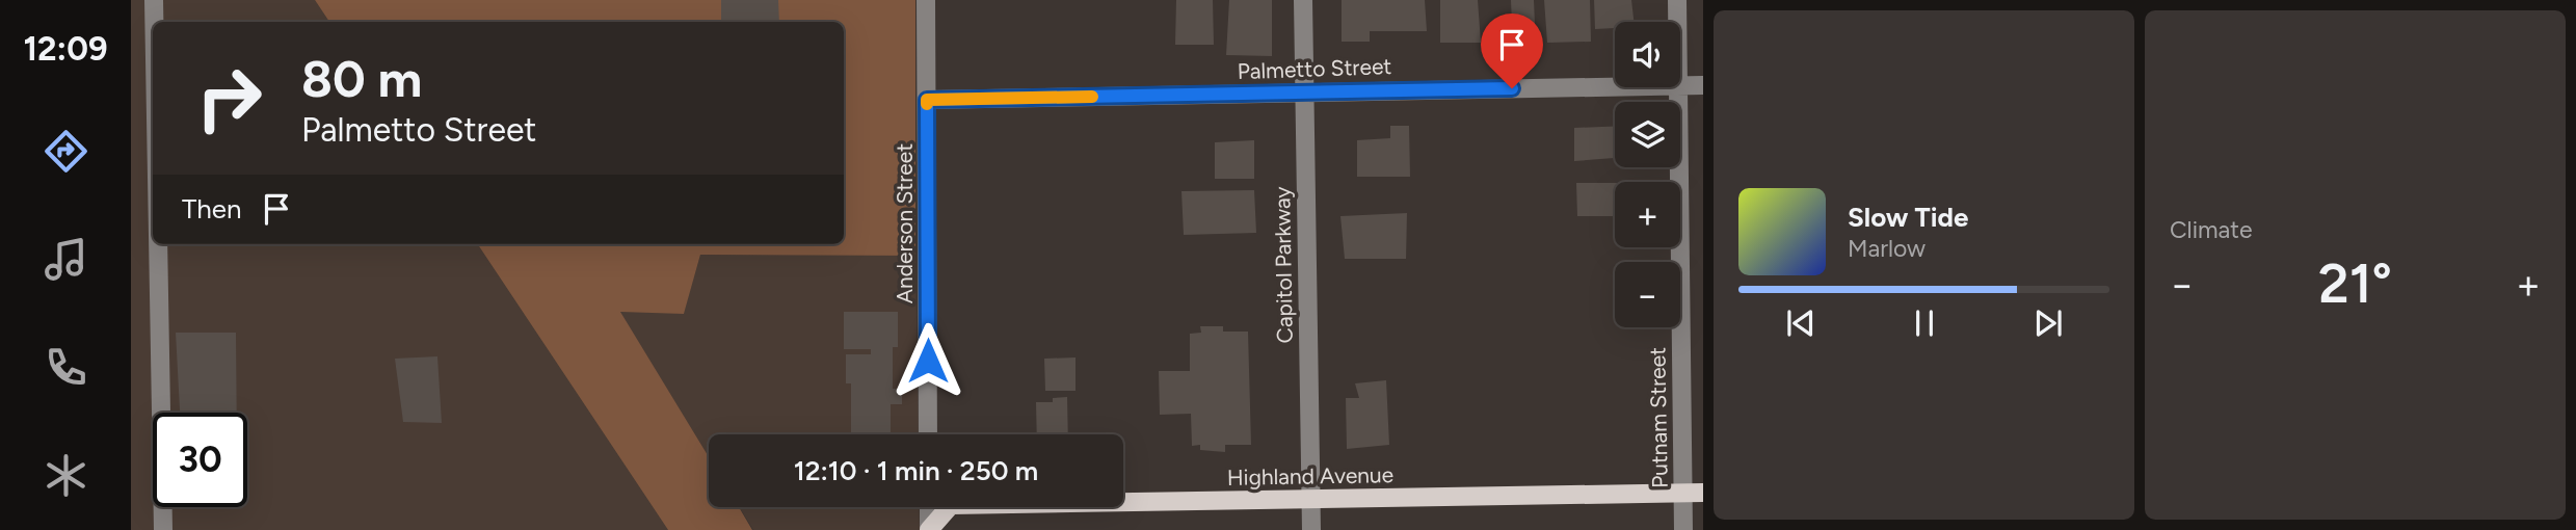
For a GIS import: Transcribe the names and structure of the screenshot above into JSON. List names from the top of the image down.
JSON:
{
  "streets": {
    "main road": ["Highland Avenue"],
    "street": [
      "Palmetto Street",
      "Anderson Street",
      "Capitol Parkway",
      "Putnam Street"
    ]
  },
  "crossings": [
    ["Palmetto Street", "Anderson Street"],
    ["Palmetto Street", "Capitol Parkway"],
    ["Capitol Parkway", "Highland Avenue"],
    ["Putnam Street", "Highland Avenue"]
  ],
  "page": {
    "tabs": "12:09",
    "tile": "Climate",
    "map_buttons": ["+", "−"],
    "turn": ["80 m", "Palmetto Street"],
    "then": "Then",
    "song": ["Slow Tide", "Marlow"],
    "heat": ["−", "21°", "+"],
    "limit": "30",
    "trip": "12:10 · 1 min · 250 m"
  }
}
